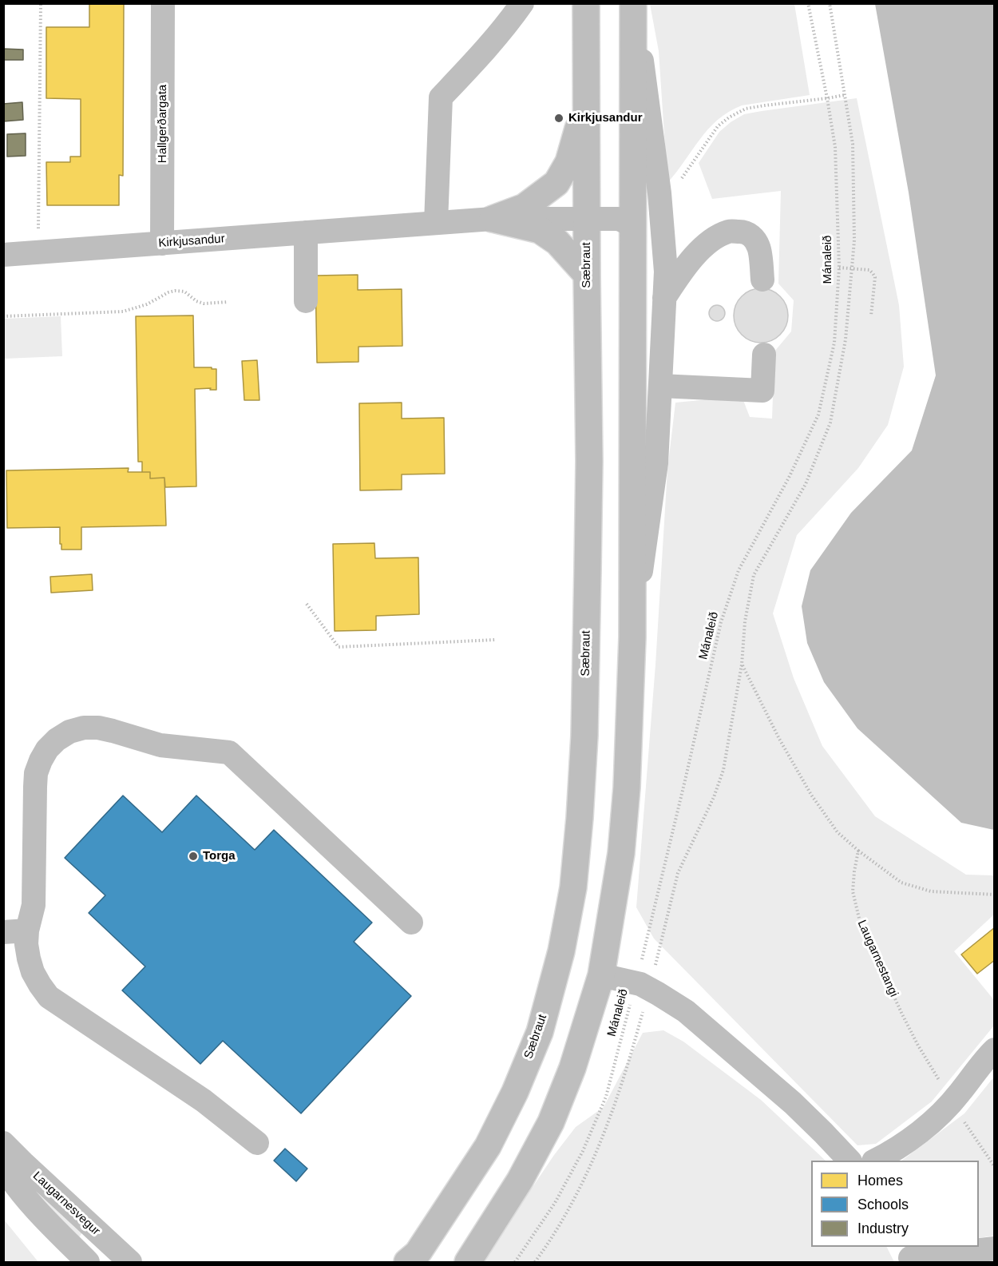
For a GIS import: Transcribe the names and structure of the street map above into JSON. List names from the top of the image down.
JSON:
{
  "streets": {
    "main road": ["Sæbraut"],
    "street": ["Hallgerðargata", "Kirkjusandur", "Laugarnesvegur"],
    "path": ["Mánaleið", "Laugarnestangi"]
  },
  "crossings": [
    ["Hallgerðargata", "Kirkjusandur"],
    ["Kirkjusandur", "Sæbraut"]
  ],
  "places": ["Kirkjusandur", "Torga"],
  "legend": ["Homes", "Schools", "Industry"]
}
